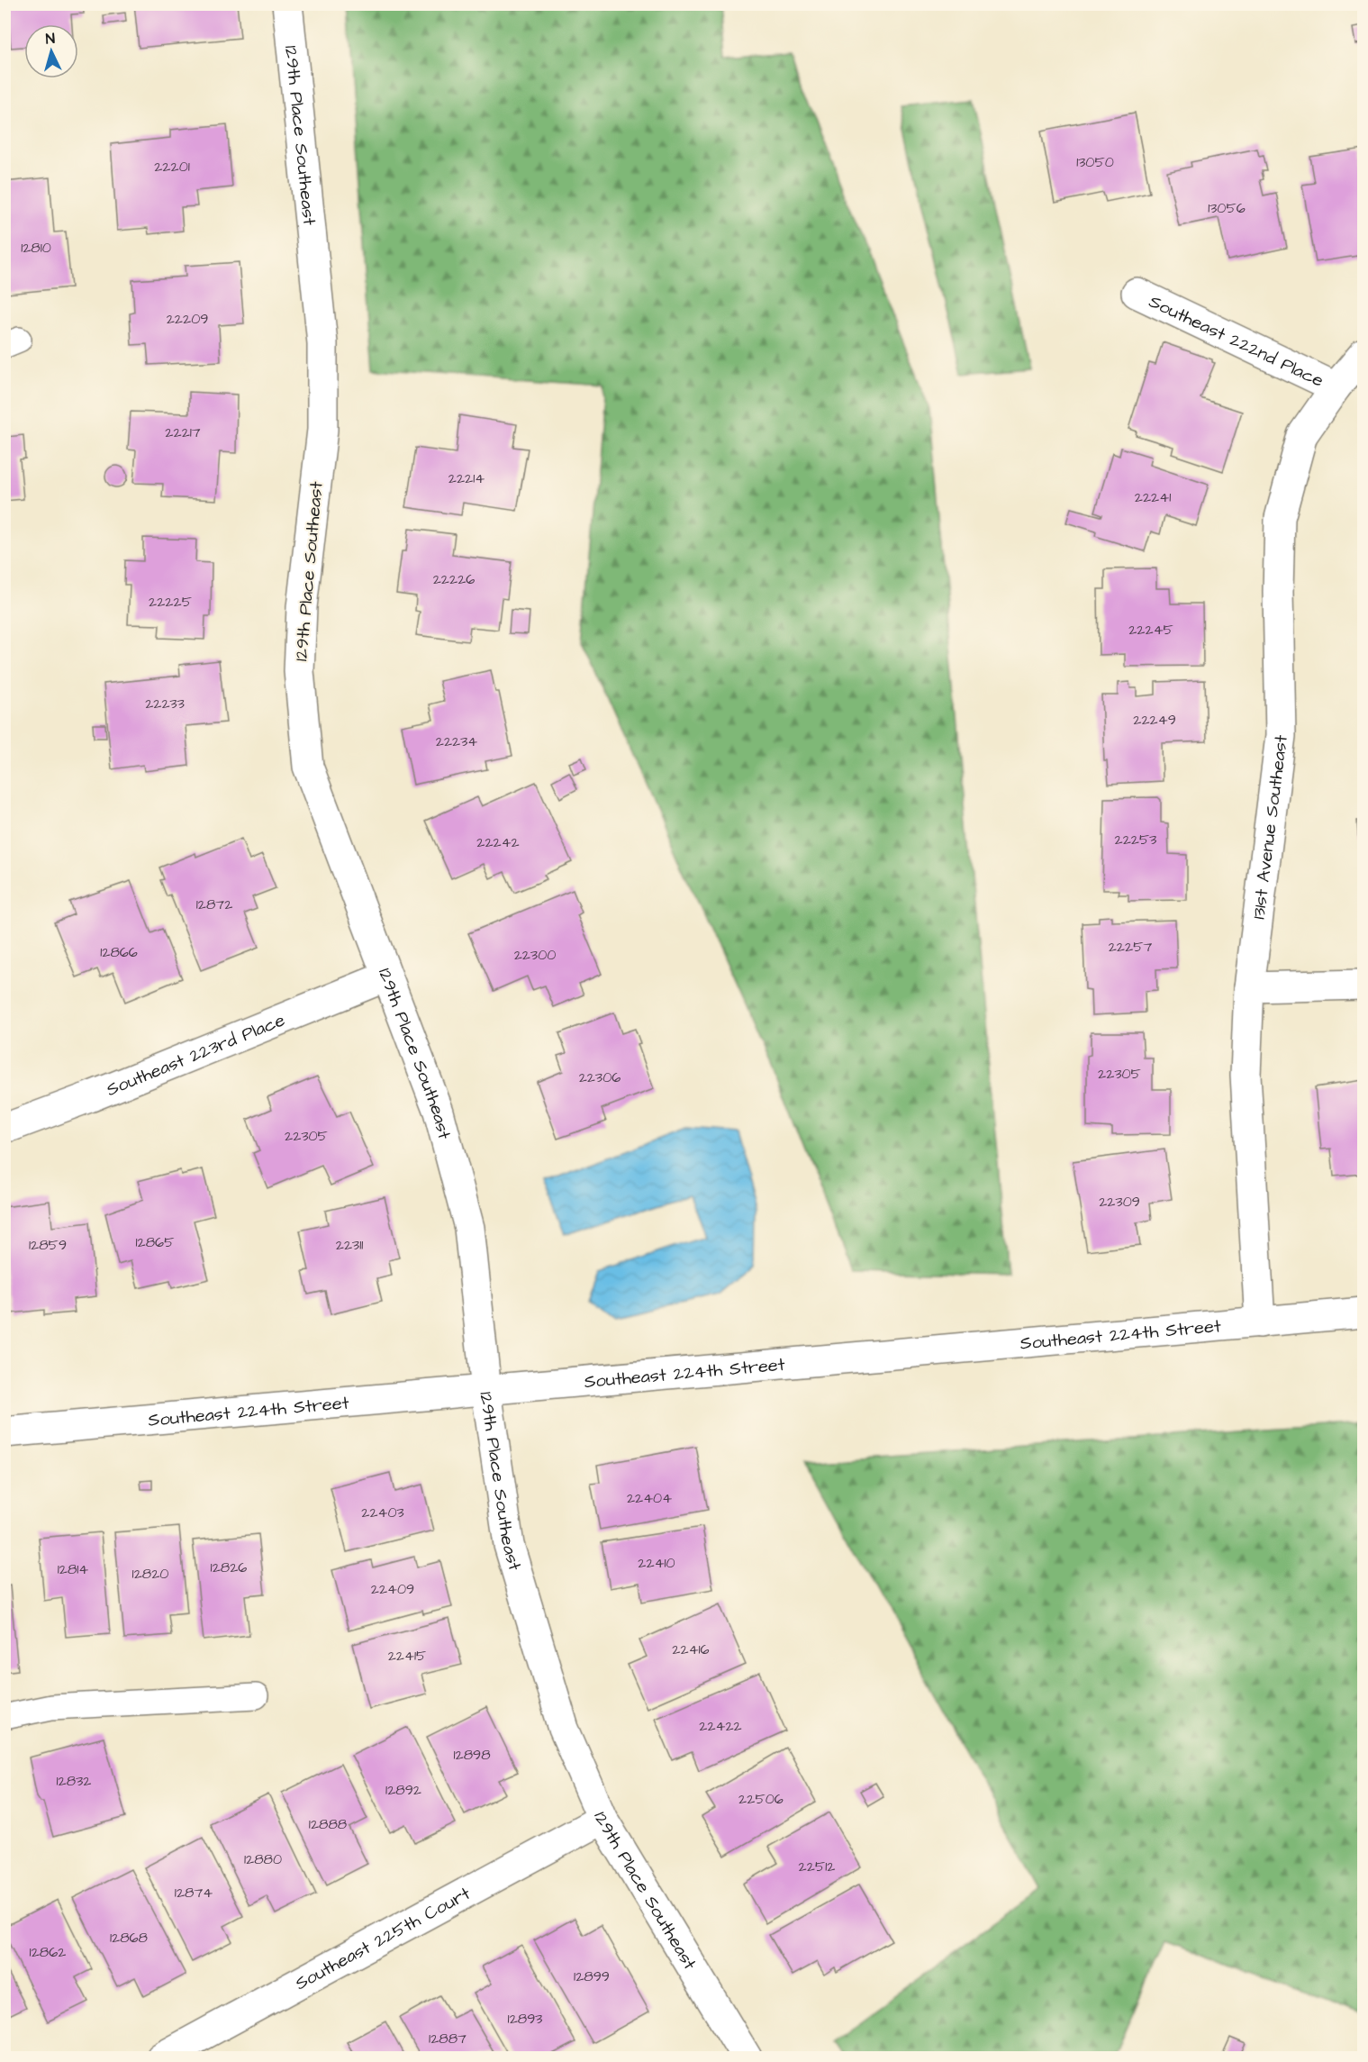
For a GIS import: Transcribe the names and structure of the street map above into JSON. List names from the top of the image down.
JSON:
{
  "streets": {
    "street": [
      "129th Place Southeast",
      "Southeast 222nd Place",
      "131st Avenue Southeast",
      "Southeast 223rd Place",
      "Southeast 224th Street",
      "Southeast 225th Court"
    ]
  },
  "crossings": [
    ["129th Place Southeast", "Southeast 223rd Place"],
    ["129th Place Southeast", "Southeast 224th Street"],
    ["129th Place Southeast", "Southeast 225th Court"],
    ["Southeast 222nd Place", "131st Avenue Southeast"],
    ["131st Avenue Southeast", "Southeast 224th Street"]
  ],
  "house_numbers": [
    "13050",
    "22201",
    "13056",
    "12810",
    "22209",
    "22217",
    "22214",
    "22241",
    "22226",
    "22225",
    "22245",
    "22233",
    "22249",
    "22234",
    "22253",
    "22242",
    "12872",
    "22257",
    "12866",
    "22300",
    "22305",
    "22306",
    "22305",
    "22309",
    "12865",
    "12859",
    "22311",
    "22404",
    "22403",
    "22410",
    "12826",
    "12814",
    "12820",
    "22409",
    "22416",
    "22415",
    "22422",
    "12898",
    "12832",
    "12892",
    "22506",
    "12888",
    "12880",
    "22512",
    "12874",
    "12868",
    "12862",
    "12899",
    "12893",
    "12887"
  ],
  "north": "top"
}
